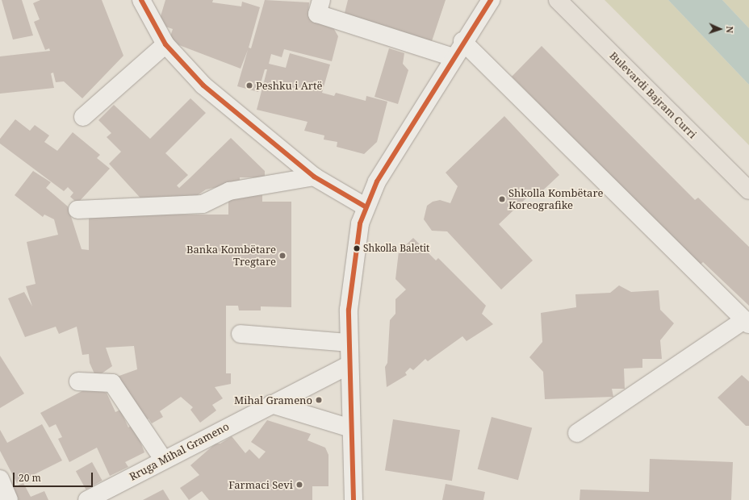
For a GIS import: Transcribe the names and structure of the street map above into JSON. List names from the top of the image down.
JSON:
{
  "streets": {
    "main road": ["Bulevardi Bajram Curri"],
    "street": ["Rruga Mihal Grameno"]
  },
  "places": [
    "Peshku i Artë",
    "Shkolla Kombëtare Koreografike",
    "Shkolla Baletit",
    "Banka Kombëtare Tregtare",
    "Mihal Grameno",
    "Farmaci Sevi"
  ],
  "scale_bar": "20 m",
  "north": "right"
}
